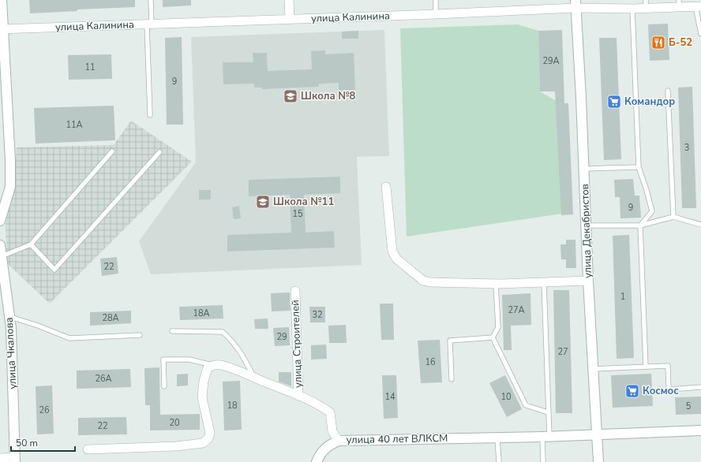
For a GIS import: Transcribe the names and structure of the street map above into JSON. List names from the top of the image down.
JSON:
{
  "streets": {
    "main road": ["улица Декабристов", "улица Чкалова", "улица 40 лет ВЛКСМ"],
    "street": ["улица Калинина", "улица Строителей"]
  },
  "crossings": [
    ["улица Калинина", "улица Декабристов"],
    ["улица Декабристов", "улица 40 лет ВЛКСМ"],
    ["улица Строителей", "улица 40 лет ВЛКСМ"]
  ],
  "places": {
    "restaurant": ["Б-52"],
    "school or university": ["Школа №8", "Школа №11"],
    "supermarket": ["Командор", "Космос"]
  },
  "house_numbers": [
    "29А",
    "11",
    "9",
    "11А",
    "3",
    "9",
    "15",
    "22",
    "1",
    "27А",
    "18А",
    "32",
    "28А",
    "29",
    "27",
    "16",
    "26А",
    "14",
    "10",
    "18",
    "5",
    "26",
    "20",
    "22"
  ],
  "scale_bar": "50 m"
}
